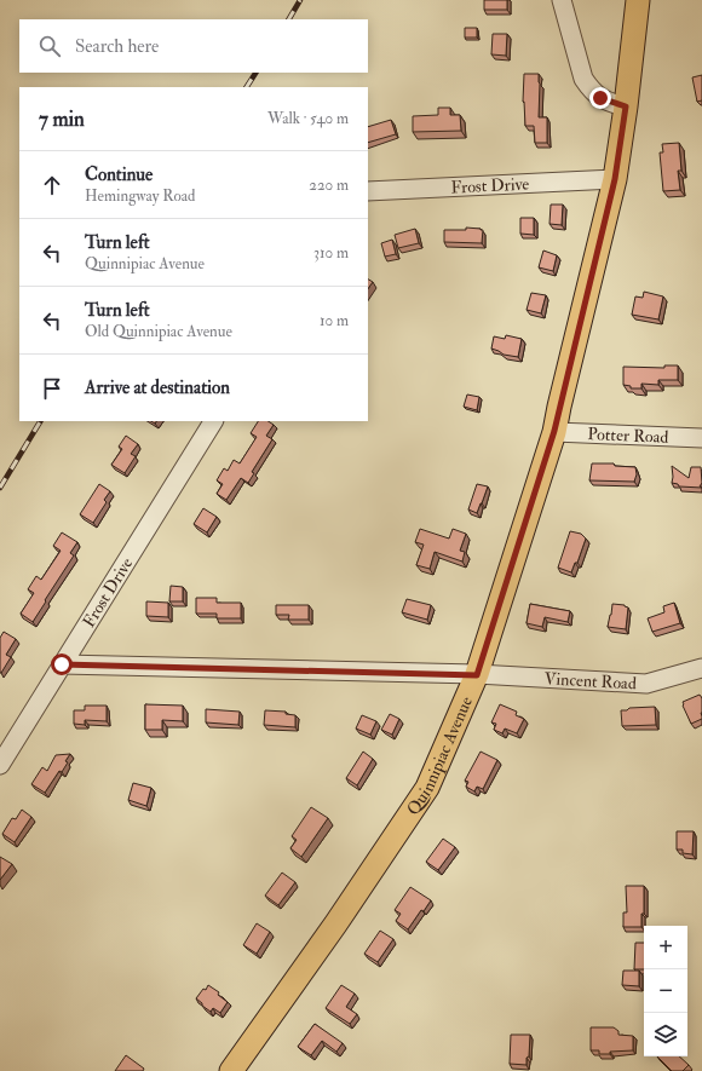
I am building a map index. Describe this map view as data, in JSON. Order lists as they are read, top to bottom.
{
  "streets": {
    "main road": ["Quinnipiac Avenue"],
    "street": ["Frost Drive", "Potter Road", "Vincent Road"]
  },
  "crossings": [
    ["Frost Drive", "Vincent Road"],
    ["Frost Drive", "Quinnipiac Avenue"],
    ["Potter Road", "Quinnipiac Avenue"],
    ["Vincent Road", "Quinnipiac Avenue"]
  ],
  "page": {
    "search": "Search here",
    "heading": ["7 min", "Walk · 540 m"],
    "list": [
      ["Continue", "Hemingway Road", "220 m"],
      ["Turn left", "Quinnipiac Avenue", "310 m"],
      ["Turn left", "Old Quinnipiac Avenue", "10 m"],
      "Arrive at destination"
    ],
    "map_buttons": ["+", "−"]
  }
}
